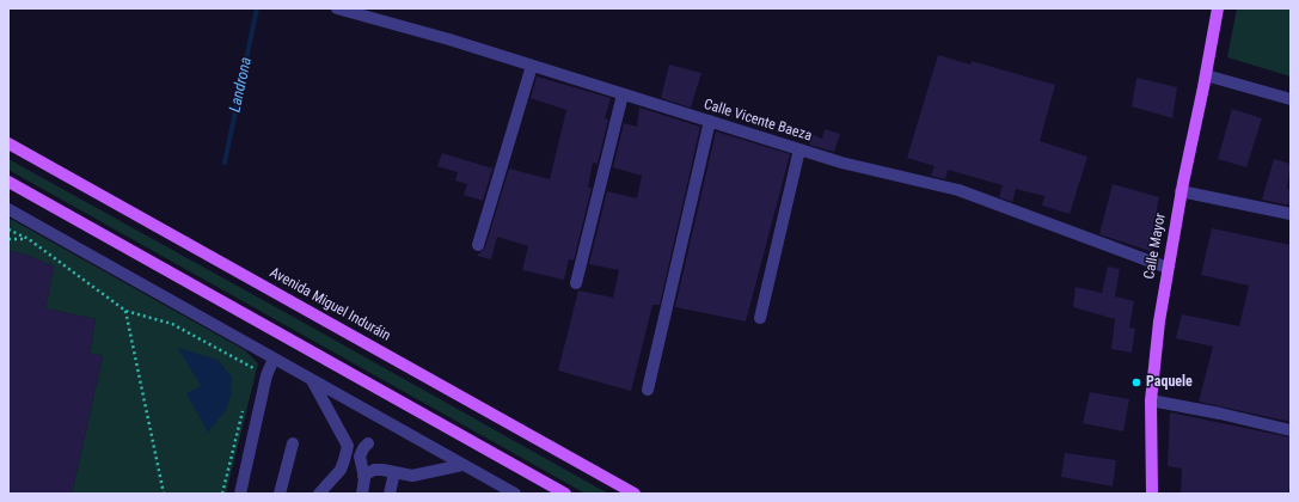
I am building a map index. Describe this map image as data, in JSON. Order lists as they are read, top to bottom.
{
  "streets": {
    "main road": ["Calle Mayor", "Avenida Miguel Induráin"],
    "street": ["Calle Vicente Baeza"]
  },
  "crossings": [
    ["Calle Vicente Baeza", "Calle Mayor"]
  ],
  "water": ["Landrona"],
  "places": ["Paquele"]
}
